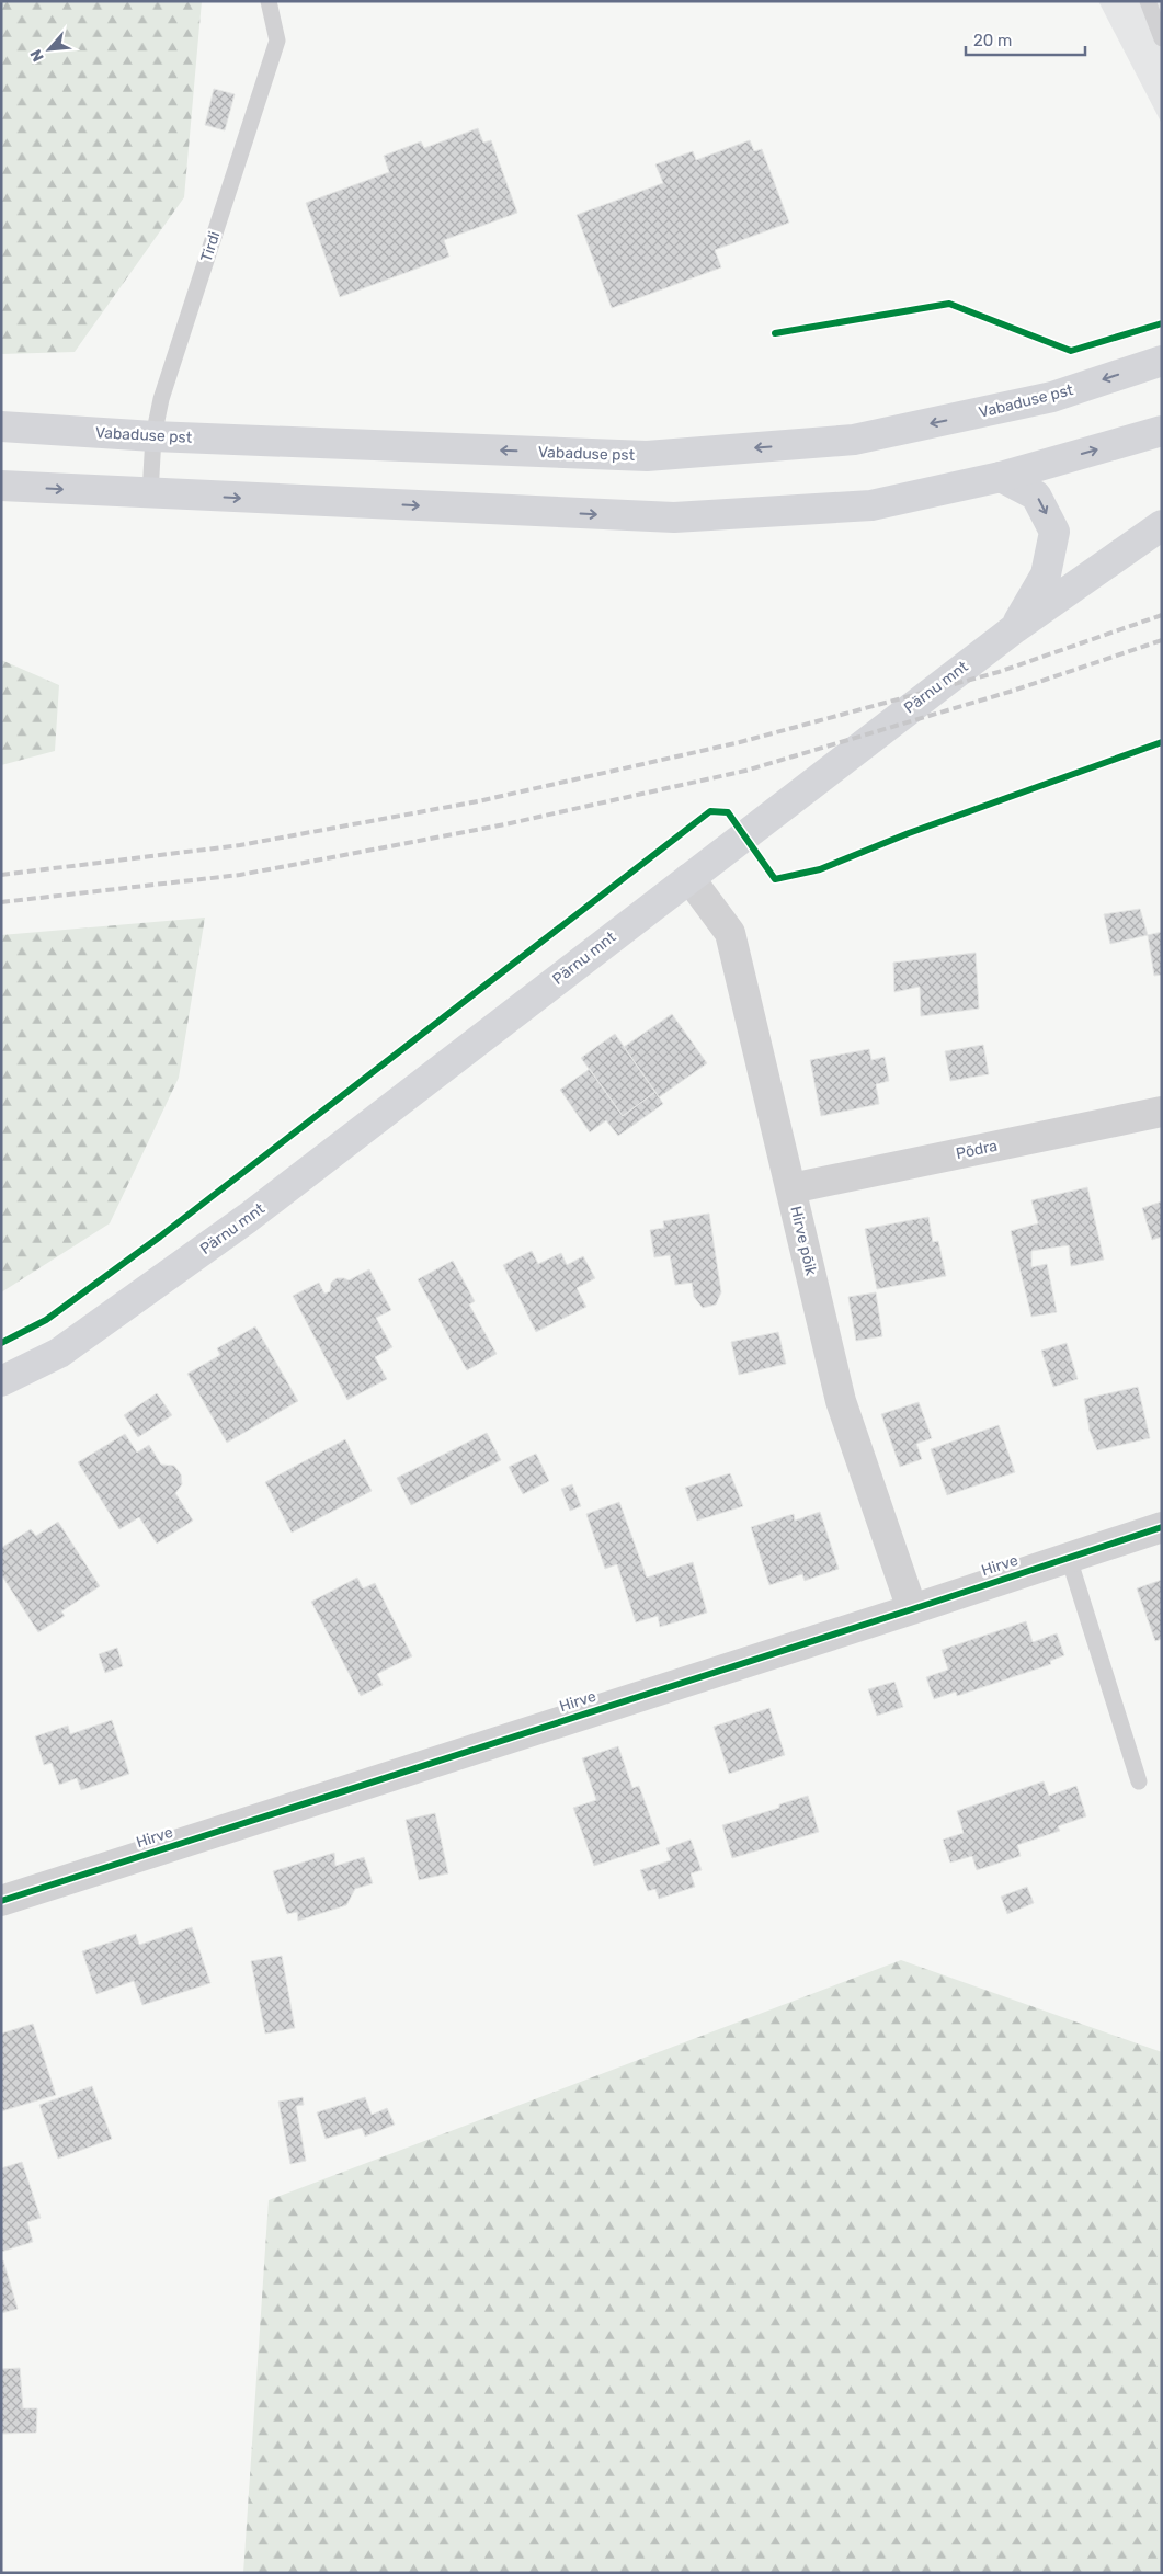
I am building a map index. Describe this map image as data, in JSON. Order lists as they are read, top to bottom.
{
  "streets": {
    "main road": ["Vabaduse pst", "Pärnu mnt"],
    "street": ["Põdra", "Hirve põik", "Hirve"],
    "lane": ["Tirdi"]
  },
  "crossings": [
    ["Tirdi", "Vabaduse pst"],
    ["Pärnu mnt", "Hirve põik"],
    ["Põdra", "Hirve põik"],
    ["Hirve põik", "Hirve"]
  ],
  "scale_bar": "20 m",
  "north": "bottom left"
}
